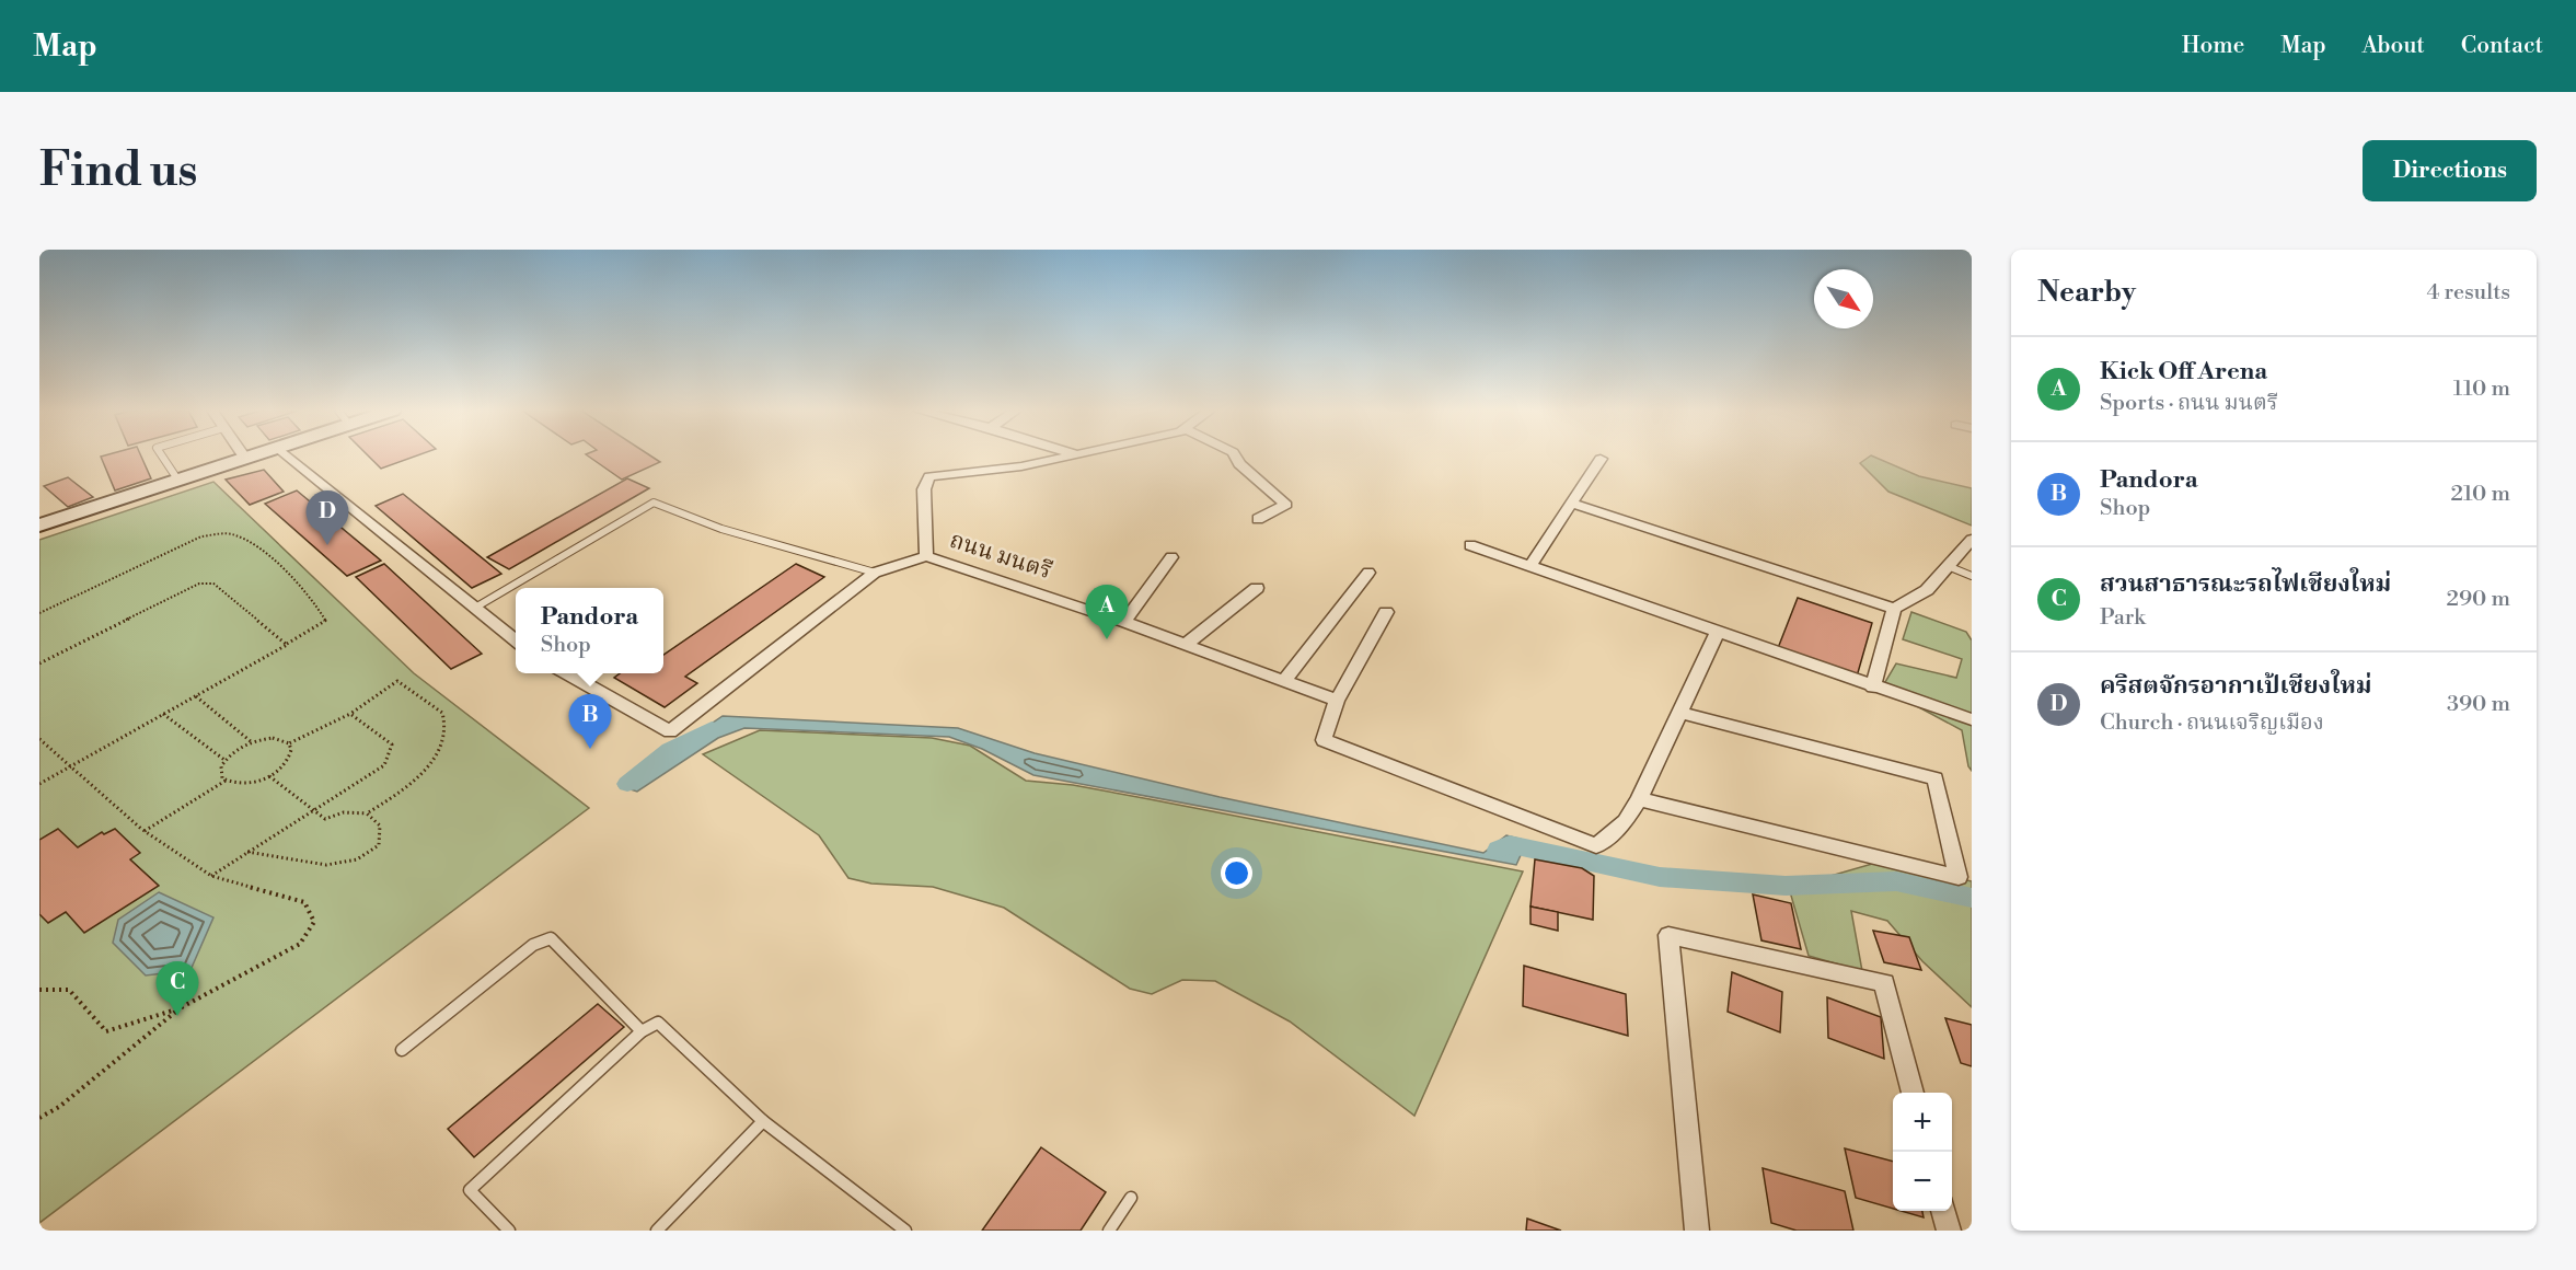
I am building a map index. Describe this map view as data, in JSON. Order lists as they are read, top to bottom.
{
  "streets": {
    "street": ["ถนน มนตรี"]
  },
  "north": "bottom right",
  "page": {
    "header": "Map",
    "nav": [
      "Home",
      "Map",
      "About",
      "Contact"
    ],
    "buttons": "Directions",
    "title": "Find us",
    "heading": ["Nearby", "4 results"],
    "list": [
      {
        "mark": "A",
        "name": "Kick Off Arena",
        "note": "Sports · ถนน มนตรี",
        "value": "110 m"
      },
      {
        "mark": "B",
        "name": "Pandora",
        "note": "Shop",
        "value": "210 m"
      },
      {
        "mark": "C",
        "name": "สวนสาธารณะรถไฟเชียงใหม่",
        "note": "Park",
        "value": "290 m"
      },
      {
        "mark": "D",
        "name": "คริสตจักรอากาเป้เชียงใหม่",
        "note": "Church · ถนนเจริญเมือง",
        "value": "390 m"
      }
    ],
    "pins": [
      "D",
      "A",
      "B",
      "C"
    ],
    "popup": ["Pandora", "Shop"],
    "map_buttons": ["+", "−"]
  }
}
